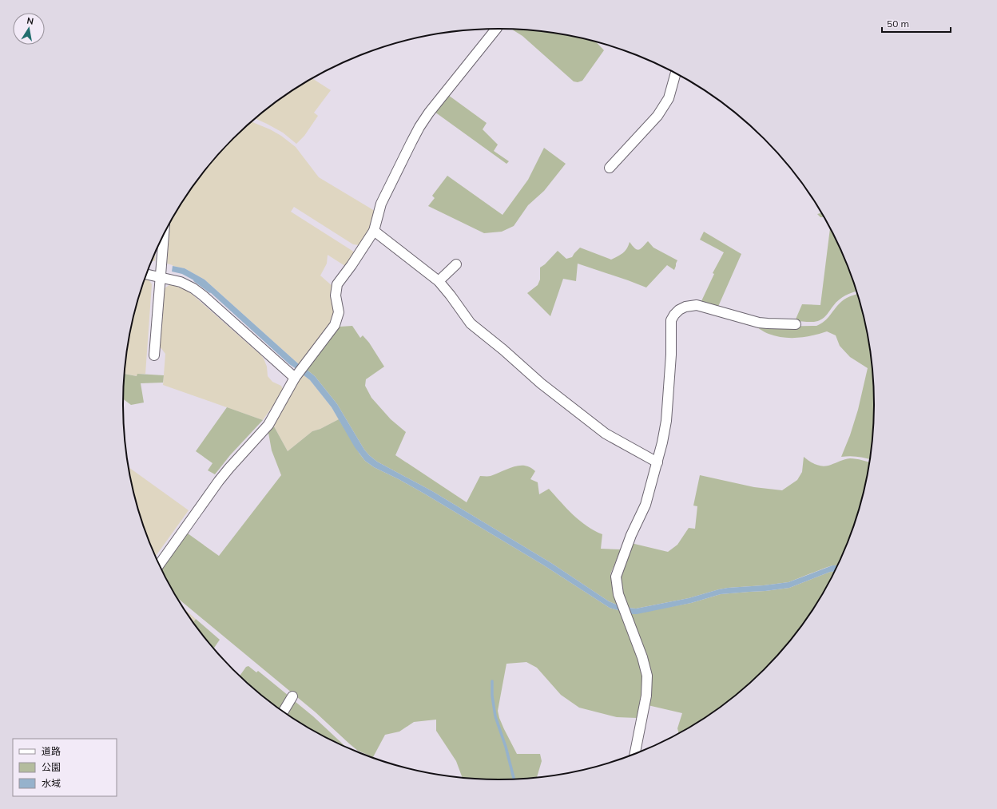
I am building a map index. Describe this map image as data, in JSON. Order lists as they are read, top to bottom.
{
  "legend": ["道路", "公園", "水域"],
  "scale_bar": "50 m",
  "north": "top"
}
